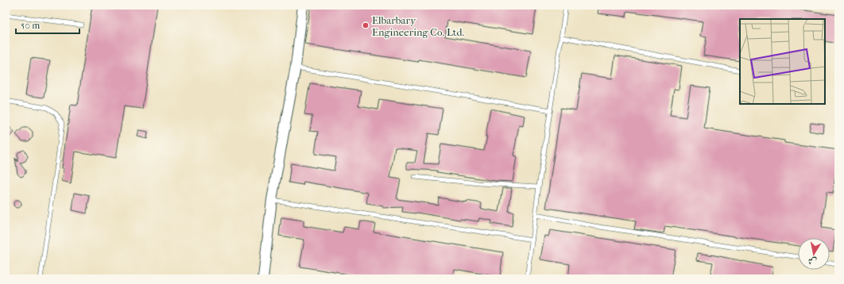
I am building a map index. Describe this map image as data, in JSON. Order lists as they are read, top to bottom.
{
  "places": ["Elbarbary Engineering Co. Ltd."],
  "scale_bar": "50 m",
  "north": "bottom"
}
